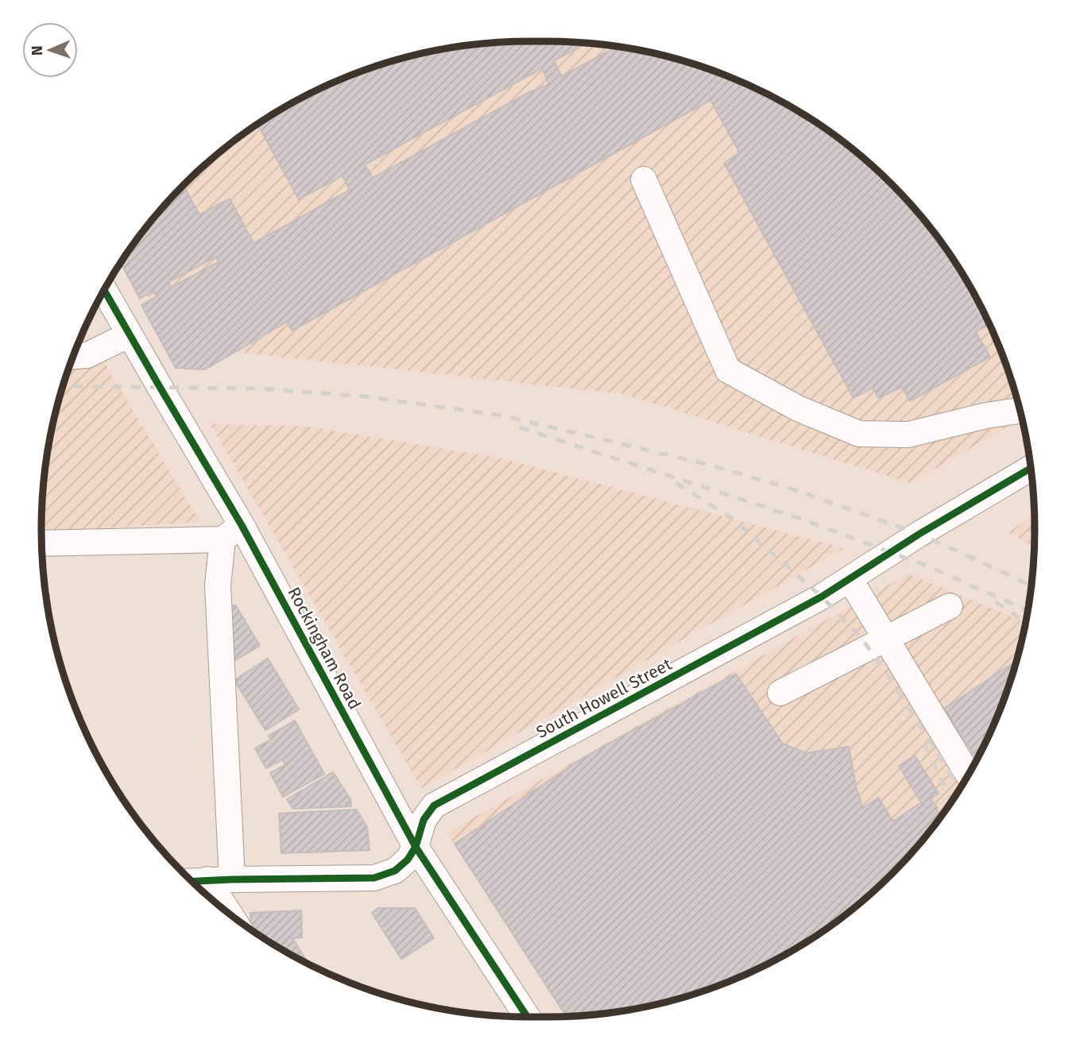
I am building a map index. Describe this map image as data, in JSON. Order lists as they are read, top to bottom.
{
  "streets": {
    "street": ["Rockingham Road", "South Howell Street"]
  },
  "crossings": [
    ["Rockingham Road", "South Howell Street"]
  ],
  "north": "left"
}
